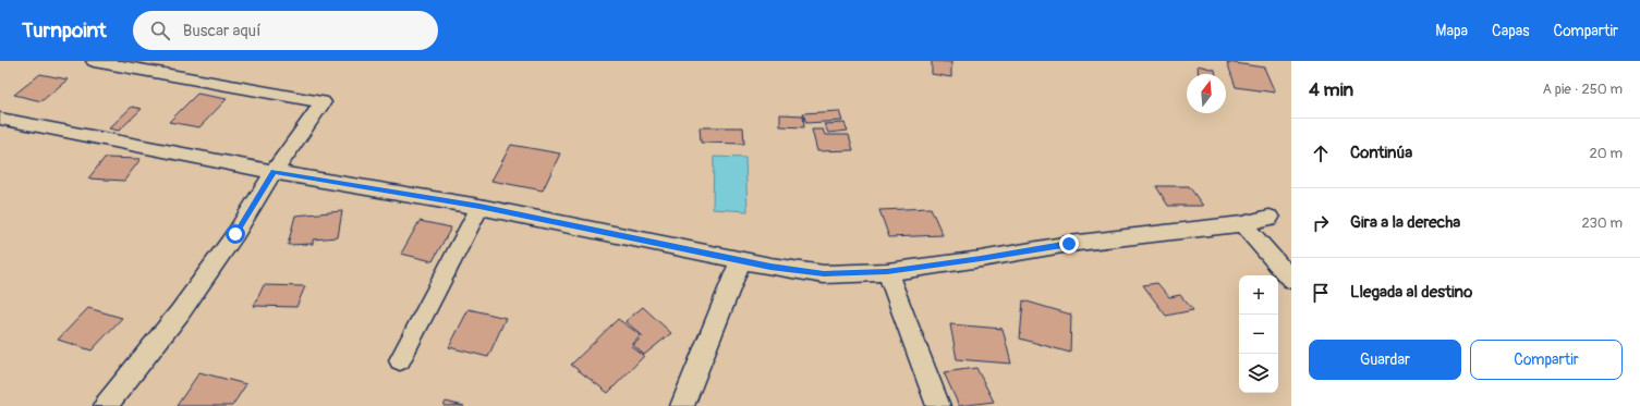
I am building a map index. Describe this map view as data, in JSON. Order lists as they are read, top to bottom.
{
  "north": "top",
  "page": {
    "header": "Turnpoint",
    "search": "Buscar aquí",
    "nav": ["Mapa", "Capas", "Compartir"],
    "heading": ["4 min", "A pie · 250 m"],
    "list": [
      ["Continúa", "20 m"],
      ["Gira a la derecha", "230 m"],
      "Llegada al destino"
    ],
    "map_buttons": ["+", "−"],
    "buttons": ["Guardar", "Compartir"]
  }
}
